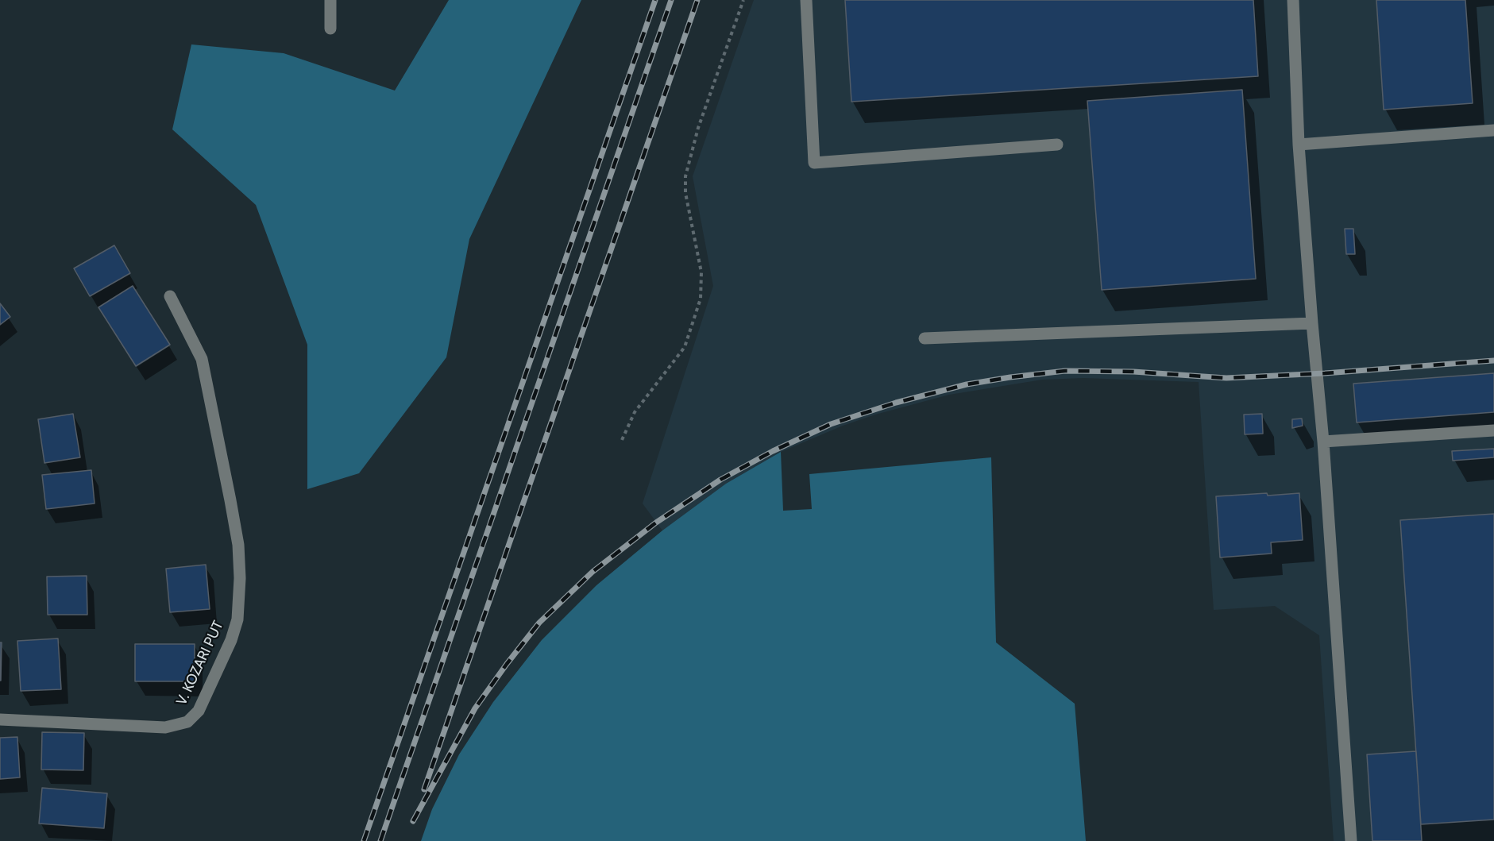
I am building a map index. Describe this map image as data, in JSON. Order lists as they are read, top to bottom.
{
  "streets": {
    "street": ["V. KOZARI PUT"]
  }
}
